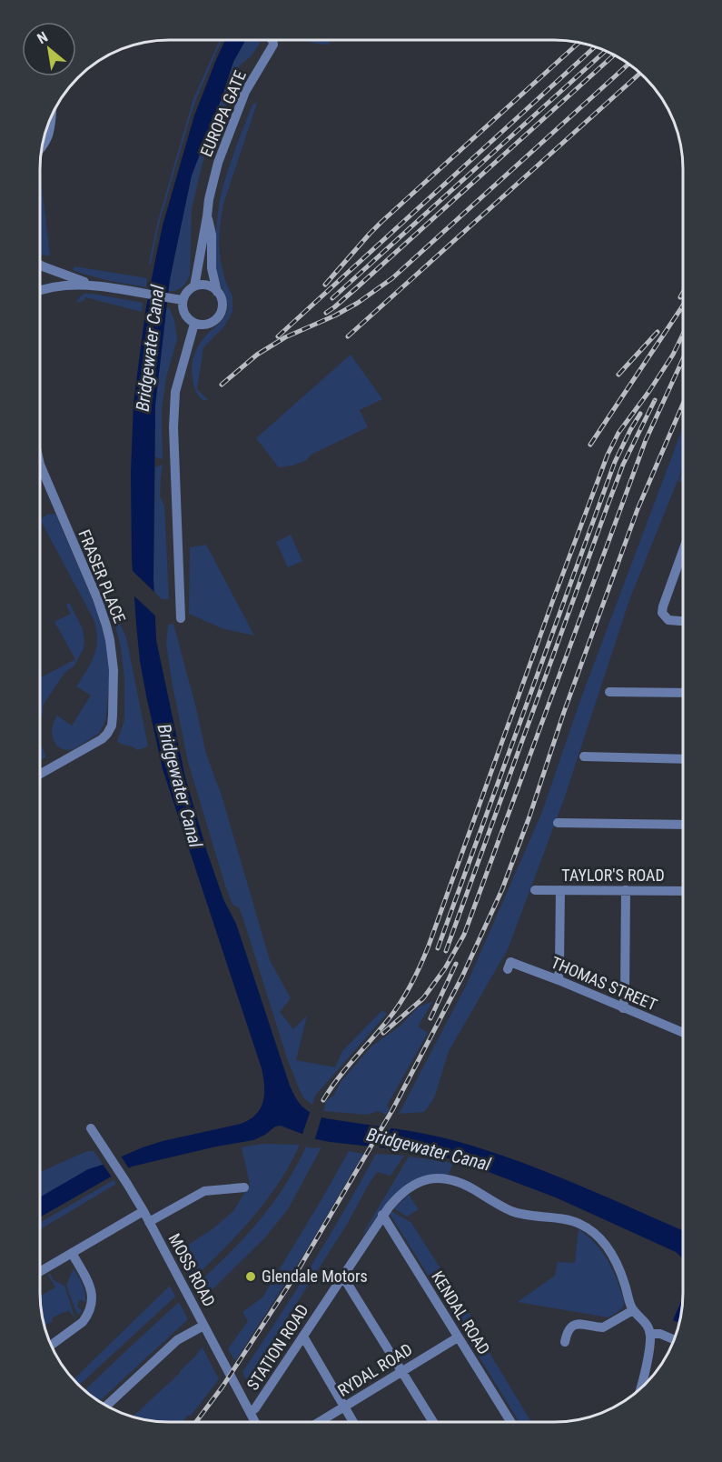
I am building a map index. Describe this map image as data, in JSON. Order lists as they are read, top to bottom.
{
  "streets": {
    "street": [
      "EUROPA GATE",
      "FRASER PLACE",
      "TAYLOR'S ROAD",
      "THOMAS STREET",
      "MOSS ROAD",
      "KENDAL ROAD",
      "STATION ROAD",
      "RYDAL ROAD"
    ]
  },
  "crossings": [
    ["MOSS ROAD", "STATION ROAD"],
    ["KENDAL ROAD", "STATION ROAD"],
    ["KENDAL ROAD", "RYDAL ROAD"]
  ],
  "water": ["Bridgewater Canal"],
  "places": ["Glendale Motors"],
  "north": "top left"
}
